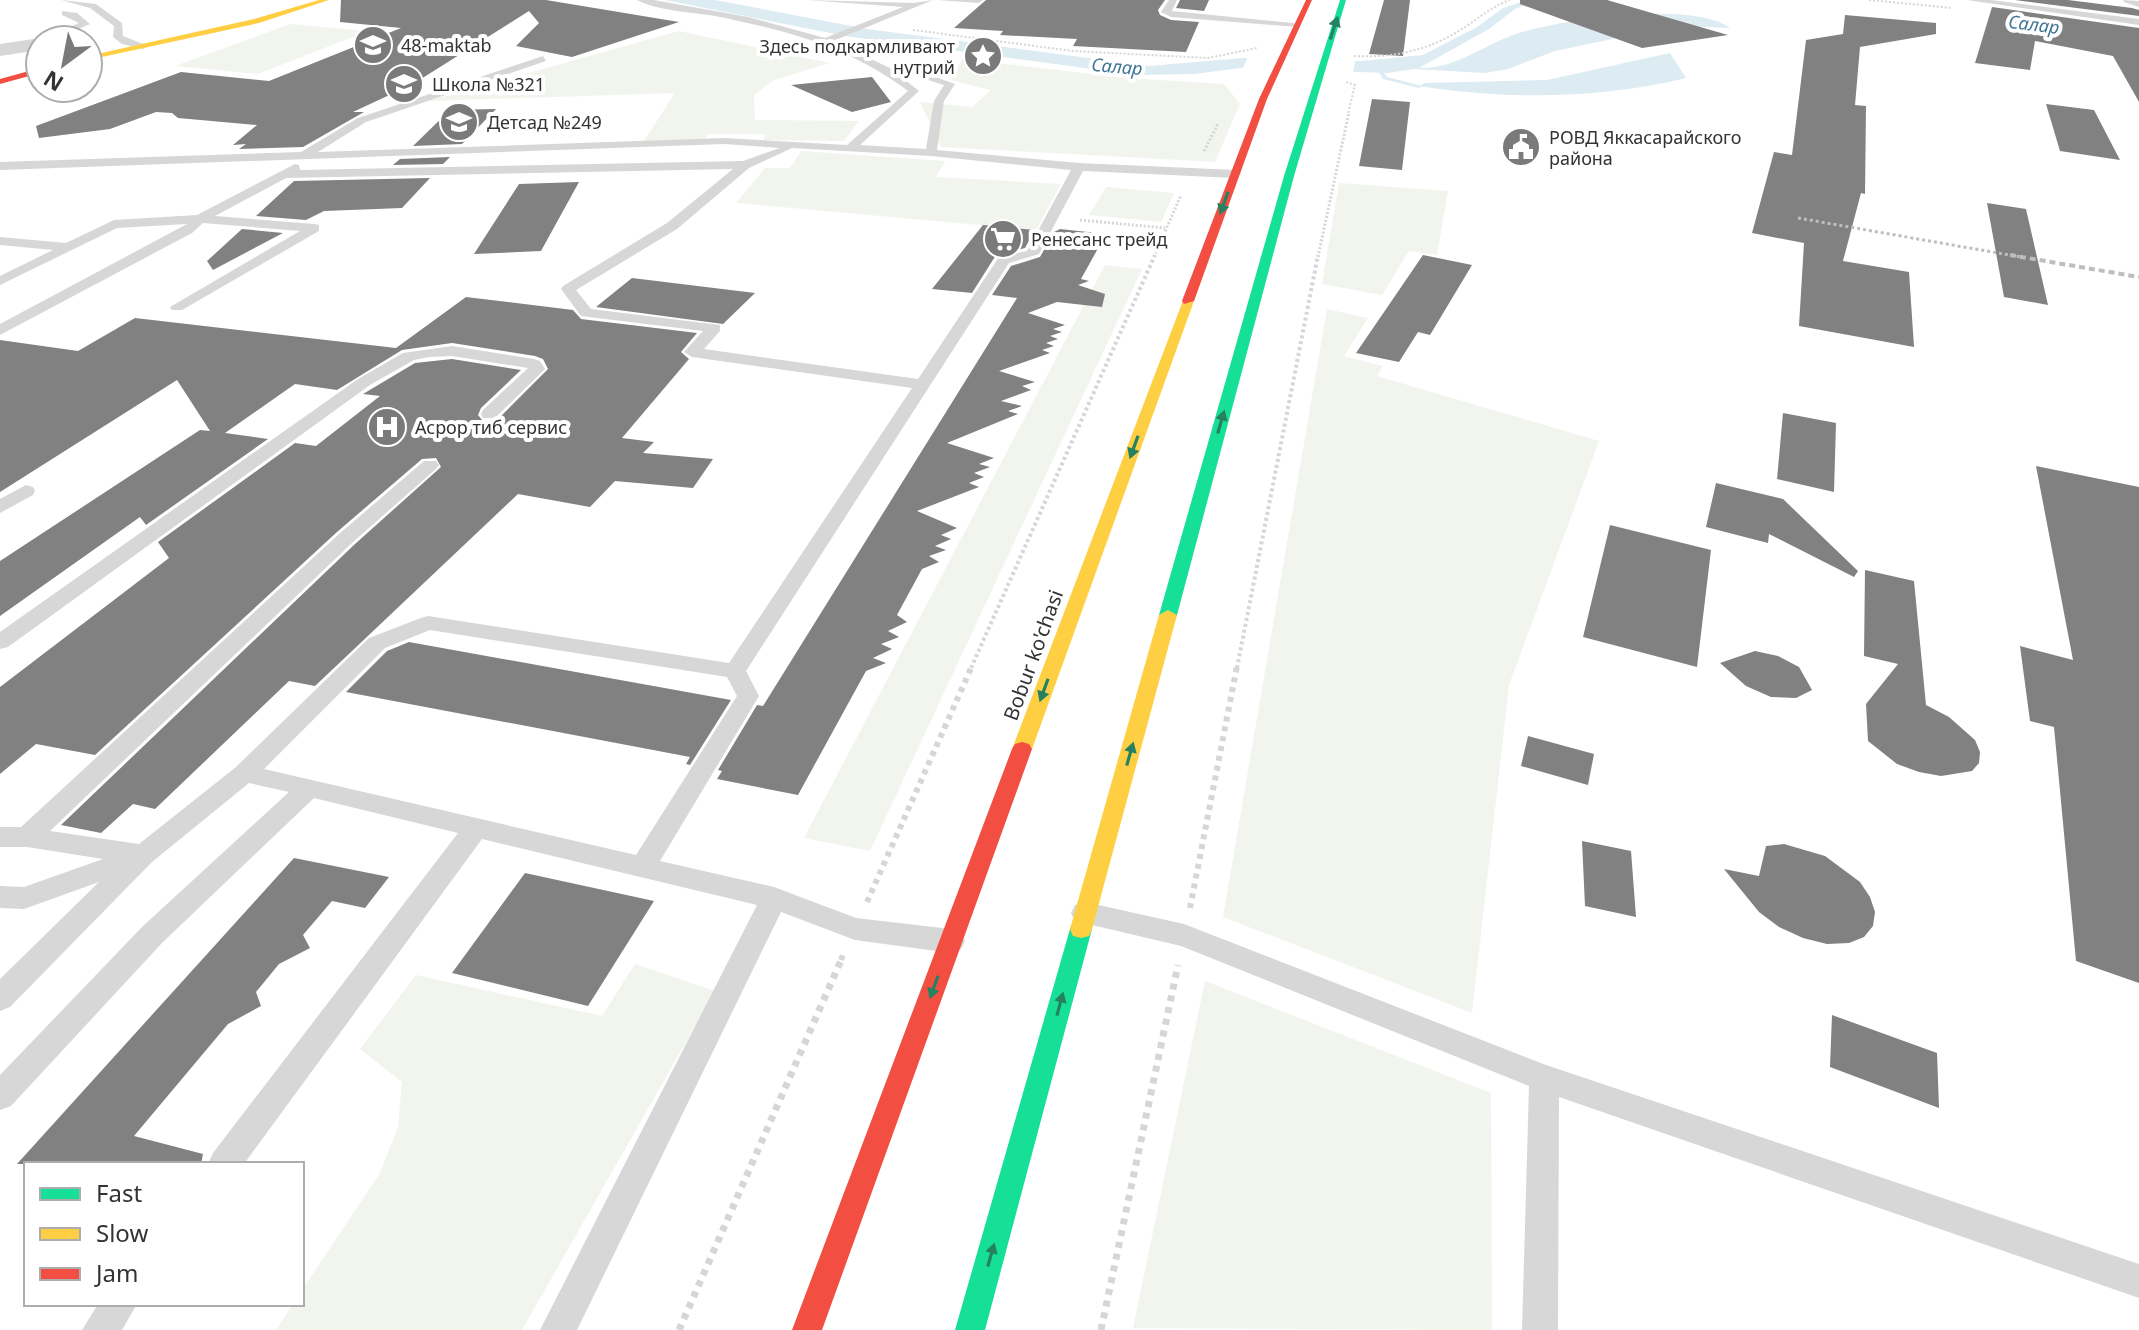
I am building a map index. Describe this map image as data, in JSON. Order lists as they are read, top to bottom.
{
  "streets": {
    "main road": ["Bobur ko'chasi"]
  },
  "water": ["Салар"],
  "places": {
    "school or university": ["48-maktab", "Школа №321", "Детсад №249"],
    "place": ["Здесь подкармливают нутрий"],
    "public building": ["РОВД Яккасарайского района"],
    "supermarket": ["Ренесанс трейд"],
    "hospital": ["Асрор тиб сервис"]
  },
  "legend": ["Fast", "Slow", "Jam"],
  "north": "bottom left"
}
